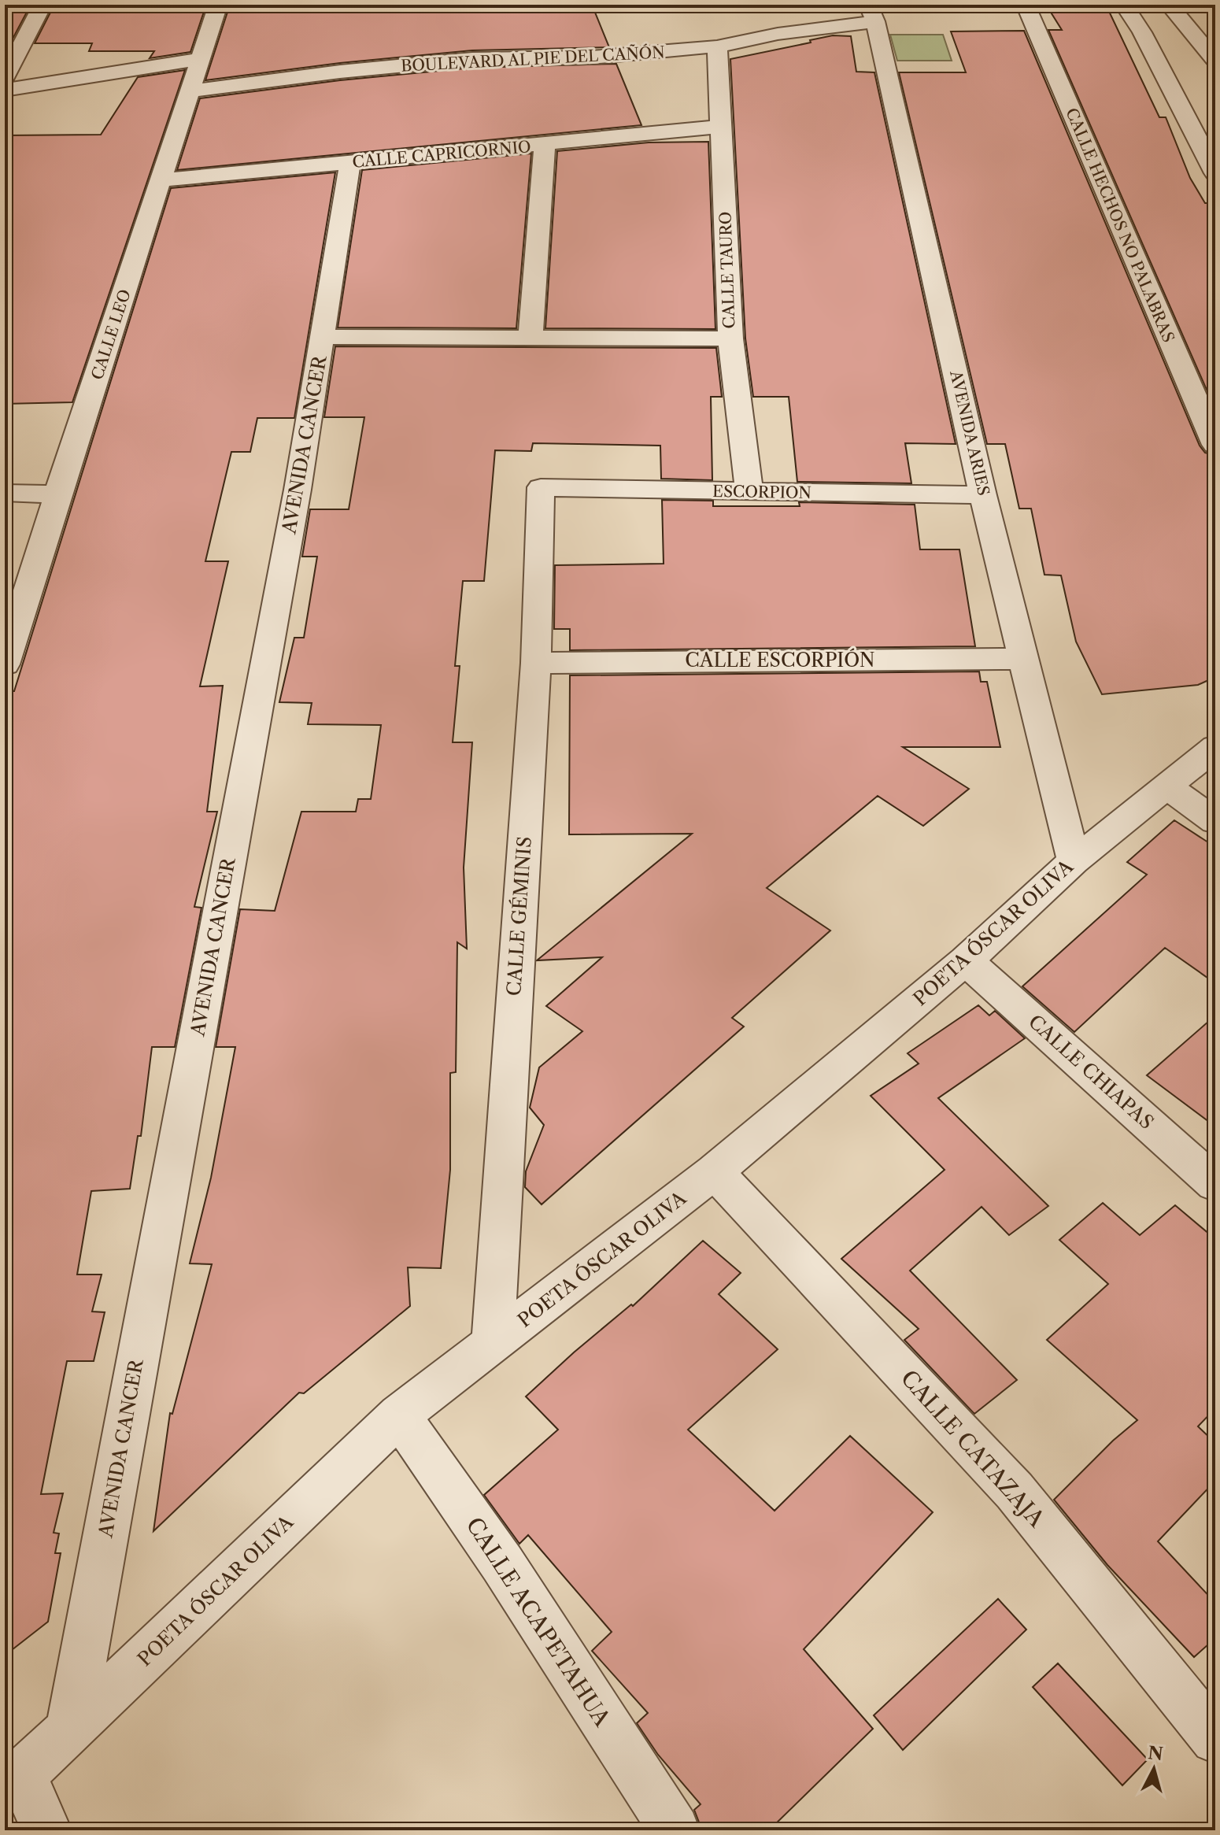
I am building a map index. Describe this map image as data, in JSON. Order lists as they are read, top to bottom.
{
  "streets": {
    "street": [
      "BOULEVARD AL PIE DEL CAÑÓN",
      "CALLE CAPRICORNIO",
      "CALLE HECHOS NO PALABRAS",
      "CALLE TAURO",
      "CALLE LEO",
      "AVENIDA ARIES",
      "AVENIDA CANCER",
      "ESCORPION",
      "CALLE ESCORPIÓN",
      "CALLE GÉMINIS",
      "POETA ÓSCAR OLIVA",
      "CALLE CHIAPAS",
      "CALLE CATAZAJA",
      "CALLE ACAPETAHUA"
    ]
  },
  "crossings": [
    ["BOULEVARD AL PIE DEL CAÑÓN", "CALLE TAURO"],
    ["BOULEVARD AL PIE DEL CAÑÓN", "CALLE LEO"],
    ["BOULEVARD AL PIE DEL CAÑÓN", "AVENIDA ARIES"],
    ["CALLE CAPRICORNIO", "CALLE TAURO"],
    ["CALLE CAPRICORNIO", "CALLE LEO"],
    ["CALLE CAPRICORNIO", "AVENIDA CANCER"],
    ["CALLE TAURO", "ESCORPION"],
    ["AVENIDA ARIES", "ESCORPION"],
    ["AVENIDA ARIES", "CALLE ESCORPIÓN"],
    ["AVENIDA ARIES", "POETA ÓSCAR OLIVA"],
    ["AVENIDA CANCER", "POETA ÓSCAR OLIVA"],
    ["ESCORPION", "CALLE GÉMINIS"],
    ["CALLE ESCORPIÓN", "CALLE GÉMINIS"],
    ["CALLE GÉMINIS", "POETA ÓSCAR OLIVA"],
    ["POETA ÓSCAR OLIVA", "CALLE CHIAPAS"],
    ["POETA ÓSCAR OLIVA", "CALLE CATAZAJA"],
    ["POETA ÓSCAR OLIVA", "CALLE ACAPETAHUA"]
  ],
  "north": "top"
}
